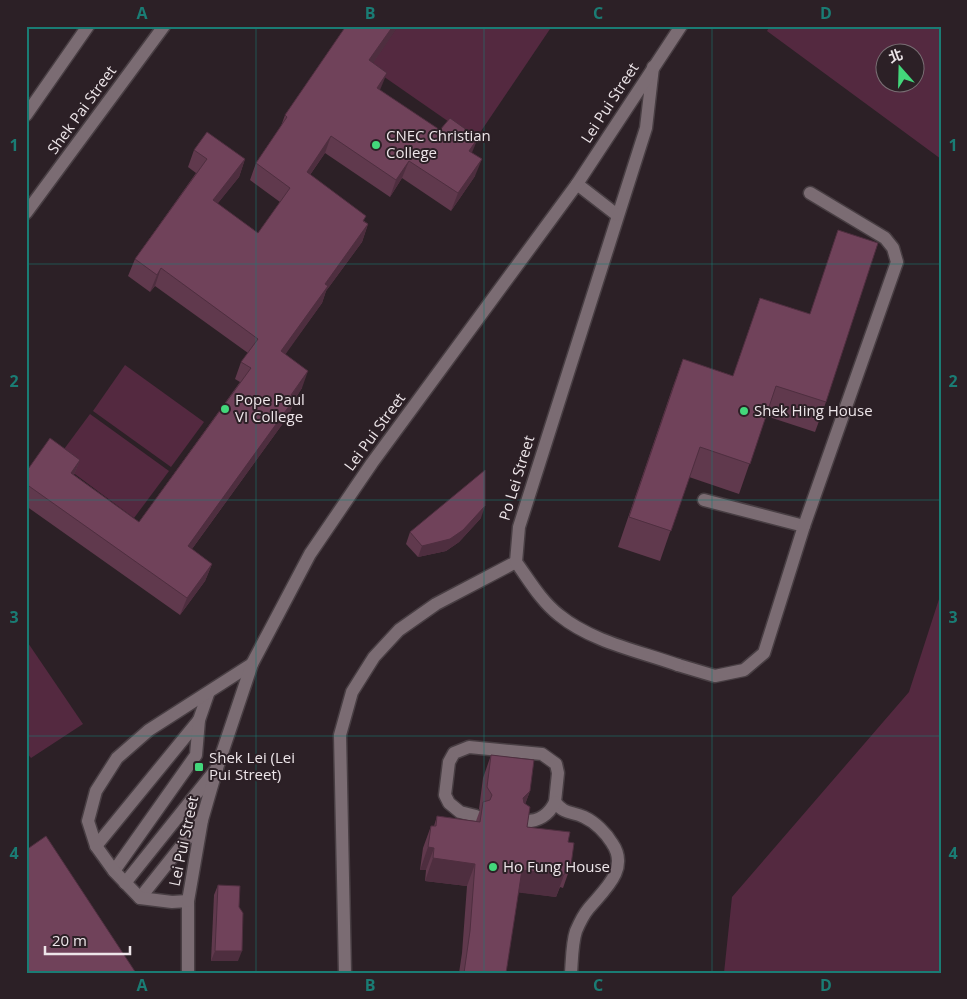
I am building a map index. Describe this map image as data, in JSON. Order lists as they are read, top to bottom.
{
  "streets": {
    "street": ["Lei Pui Street", "Shek Pai Street", "Po Lei Street"]
  },
  "crossings": [
    ["Lei Pui Street", "Po Lei Street"]
  ],
  "places": {
    "other": [
      "CNEC Christian College",
      "Pope Paul VI College",
      "Shek Hing House",
      "Ho Fung House"
    ],
    "transit": ["Shek Lei (Lei Pui Street)"]
  },
  "scale_bar": "20 m",
  "north": "top",
  "grid": {
    "columns": [
      "A",
      "B",
      "C",
      "D"
    ],
    "rows": [
      "1",
      "2",
      "3",
      "4"
    ]
  }
}
